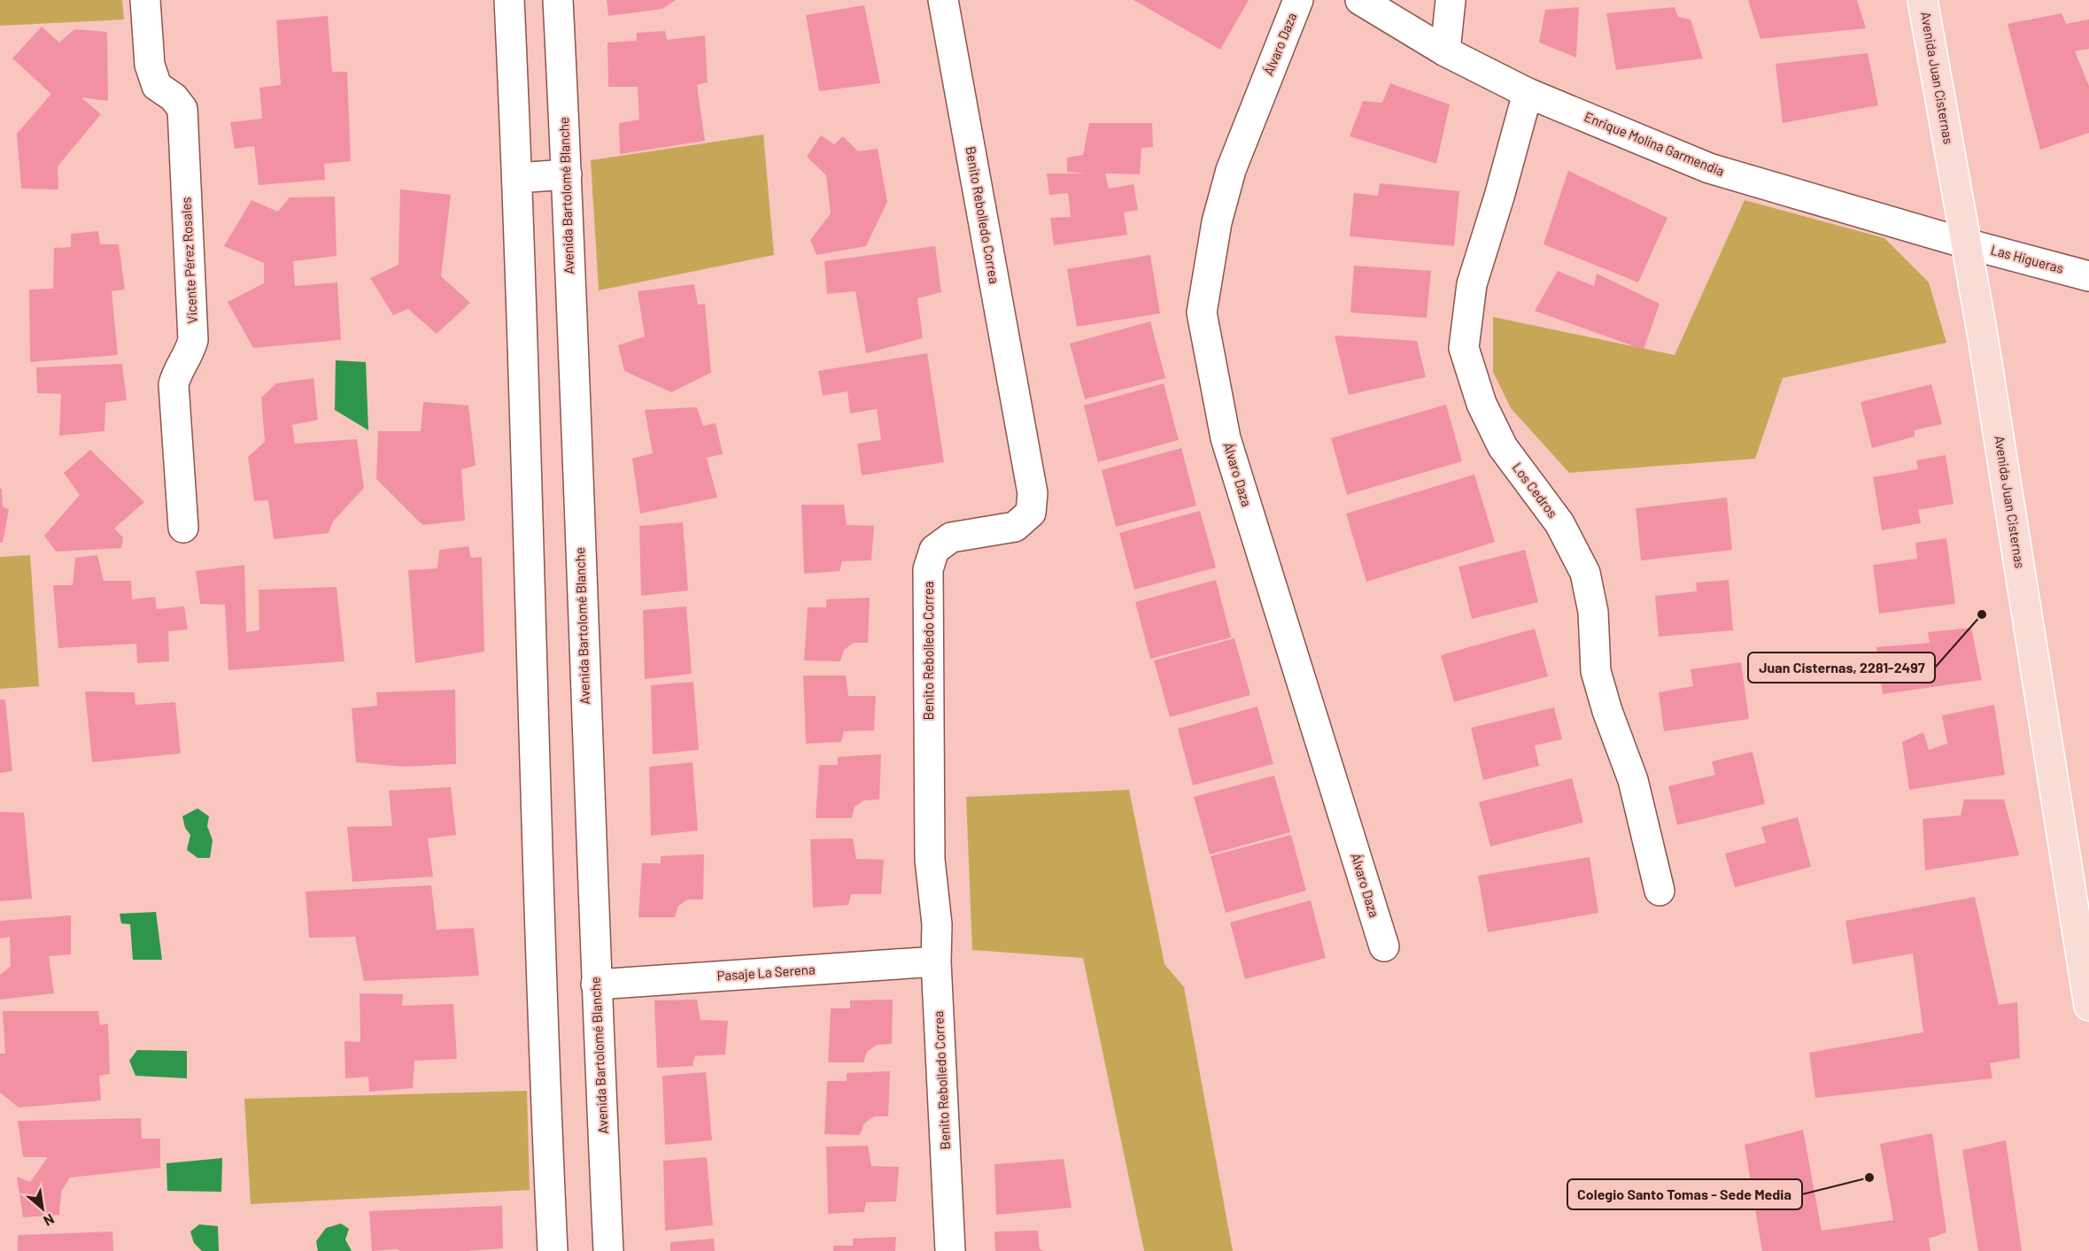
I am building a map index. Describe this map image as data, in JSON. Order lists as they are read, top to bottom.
{
  "streets": {
    "main road": ["Avenida Juan Cisternas"],
    "street": [
      "Álvaro Daza",
      "Enrique Molina Garmendia",
      "Avenida Bartolomé Blanche",
      "Benito Rebolledo Correa",
      "Las Higueras",
      "Vicente Pérez Rosales",
      "Los Cedros",
      "Pasaje La Serena"
    ]
  },
  "crossings": [
    ["Avenida Juan Cisternas", "Enrique Molina Garmendia"],
    ["Avenida Juan Cisternas", "Las Higueras"],
    ["Enrique Molina Garmendia", "Las Higueras"],
    ["Enrique Molina Garmendia", "Los Cedros"],
    ["Avenida Bartolomé Blanche", "Pasaje La Serena"],
    ["Benito Rebolledo Correa", "Pasaje La Serena"]
  ],
  "places": ["Juan Cisternas, 2281-2497", "Colegio Santo Tomas - Sede Media"],
  "north": "bottom right"
}
